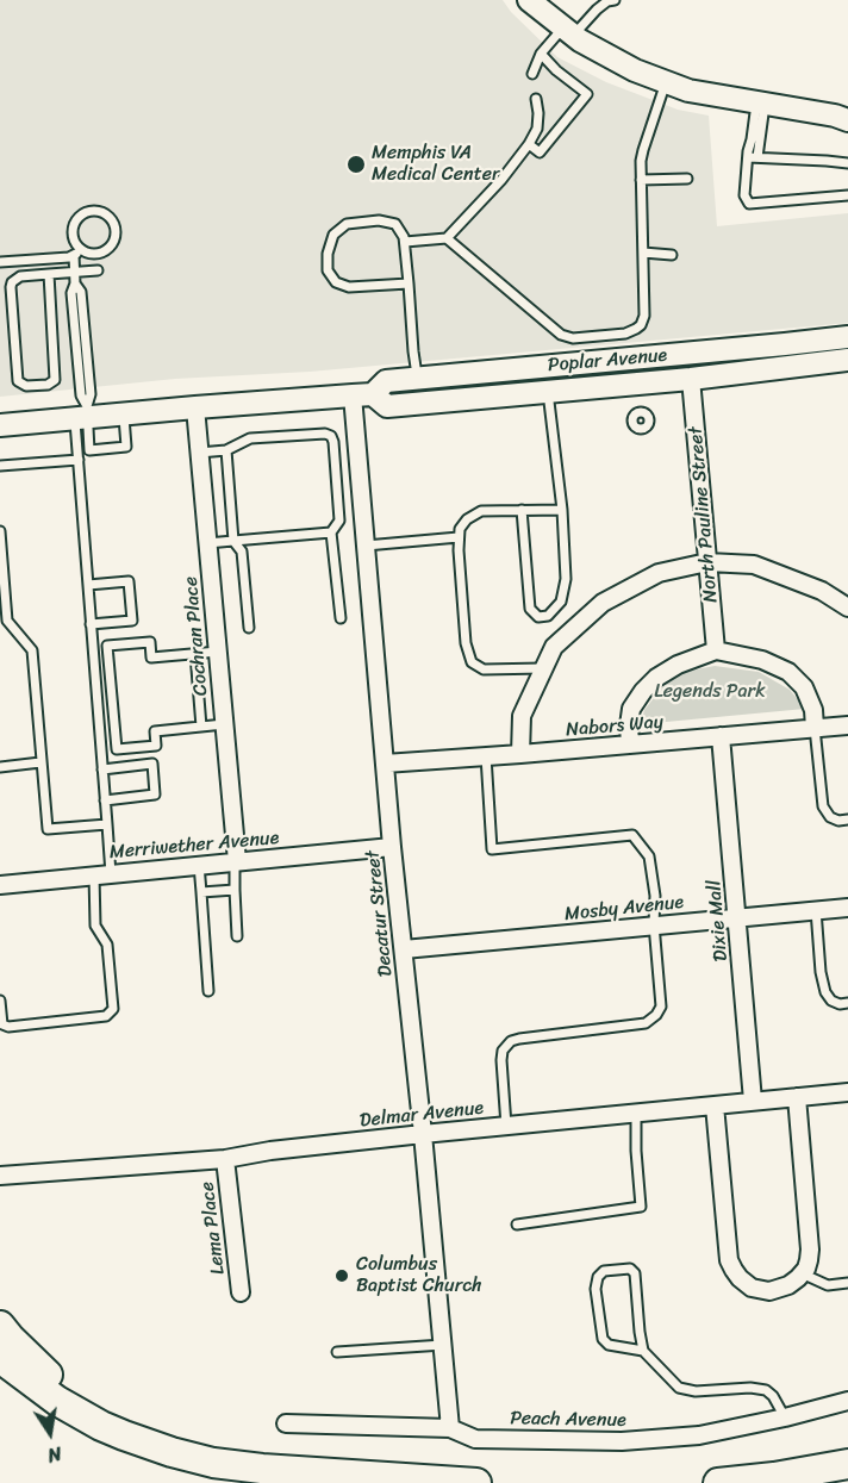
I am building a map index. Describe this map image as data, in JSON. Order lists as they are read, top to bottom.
{
  "streets": {
    "main road": ["Poplar Avenue"],
    "street": [
      "North Pauline Street",
      "Cochran Place",
      "Nabors Way",
      "Merriwether Avenue",
      "Mosby Avenue",
      "Decatur Street",
      "Dixie Mall",
      "Delmar Avenue",
      "Lema Place",
      "Peach Avenue"
    ]
  },
  "crossings": [
    ["Poplar Avenue", "North Pauline Street"],
    ["Poplar Avenue", "Cochran Place"],
    ["Poplar Avenue", "Decatur Street"],
    ["Cochran Place", "Merriwether Avenue"],
    ["Nabors Way", "Decatur Street"],
    ["Nabors Way", "Dixie Mall"],
    ["Merriwether Avenue", "Decatur Street"],
    ["Mosby Avenue", "Decatur Street"],
    ["Mosby Avenue", "Dixie Mall"],
    ["Decatur Street", "Delmar Avenue"],
    ["Decatur Street", "Peach Avenue"],
    ["Dixie Mall", "Delmar Avenue"],
    ["Delmar Avenue", "Lema Place"]
  ],
  "parks": ["Legends Park"],
  "places": ["Memphis VA Medical Center", "Columbus Baptist Church"],
  "north": "bottom"
}
